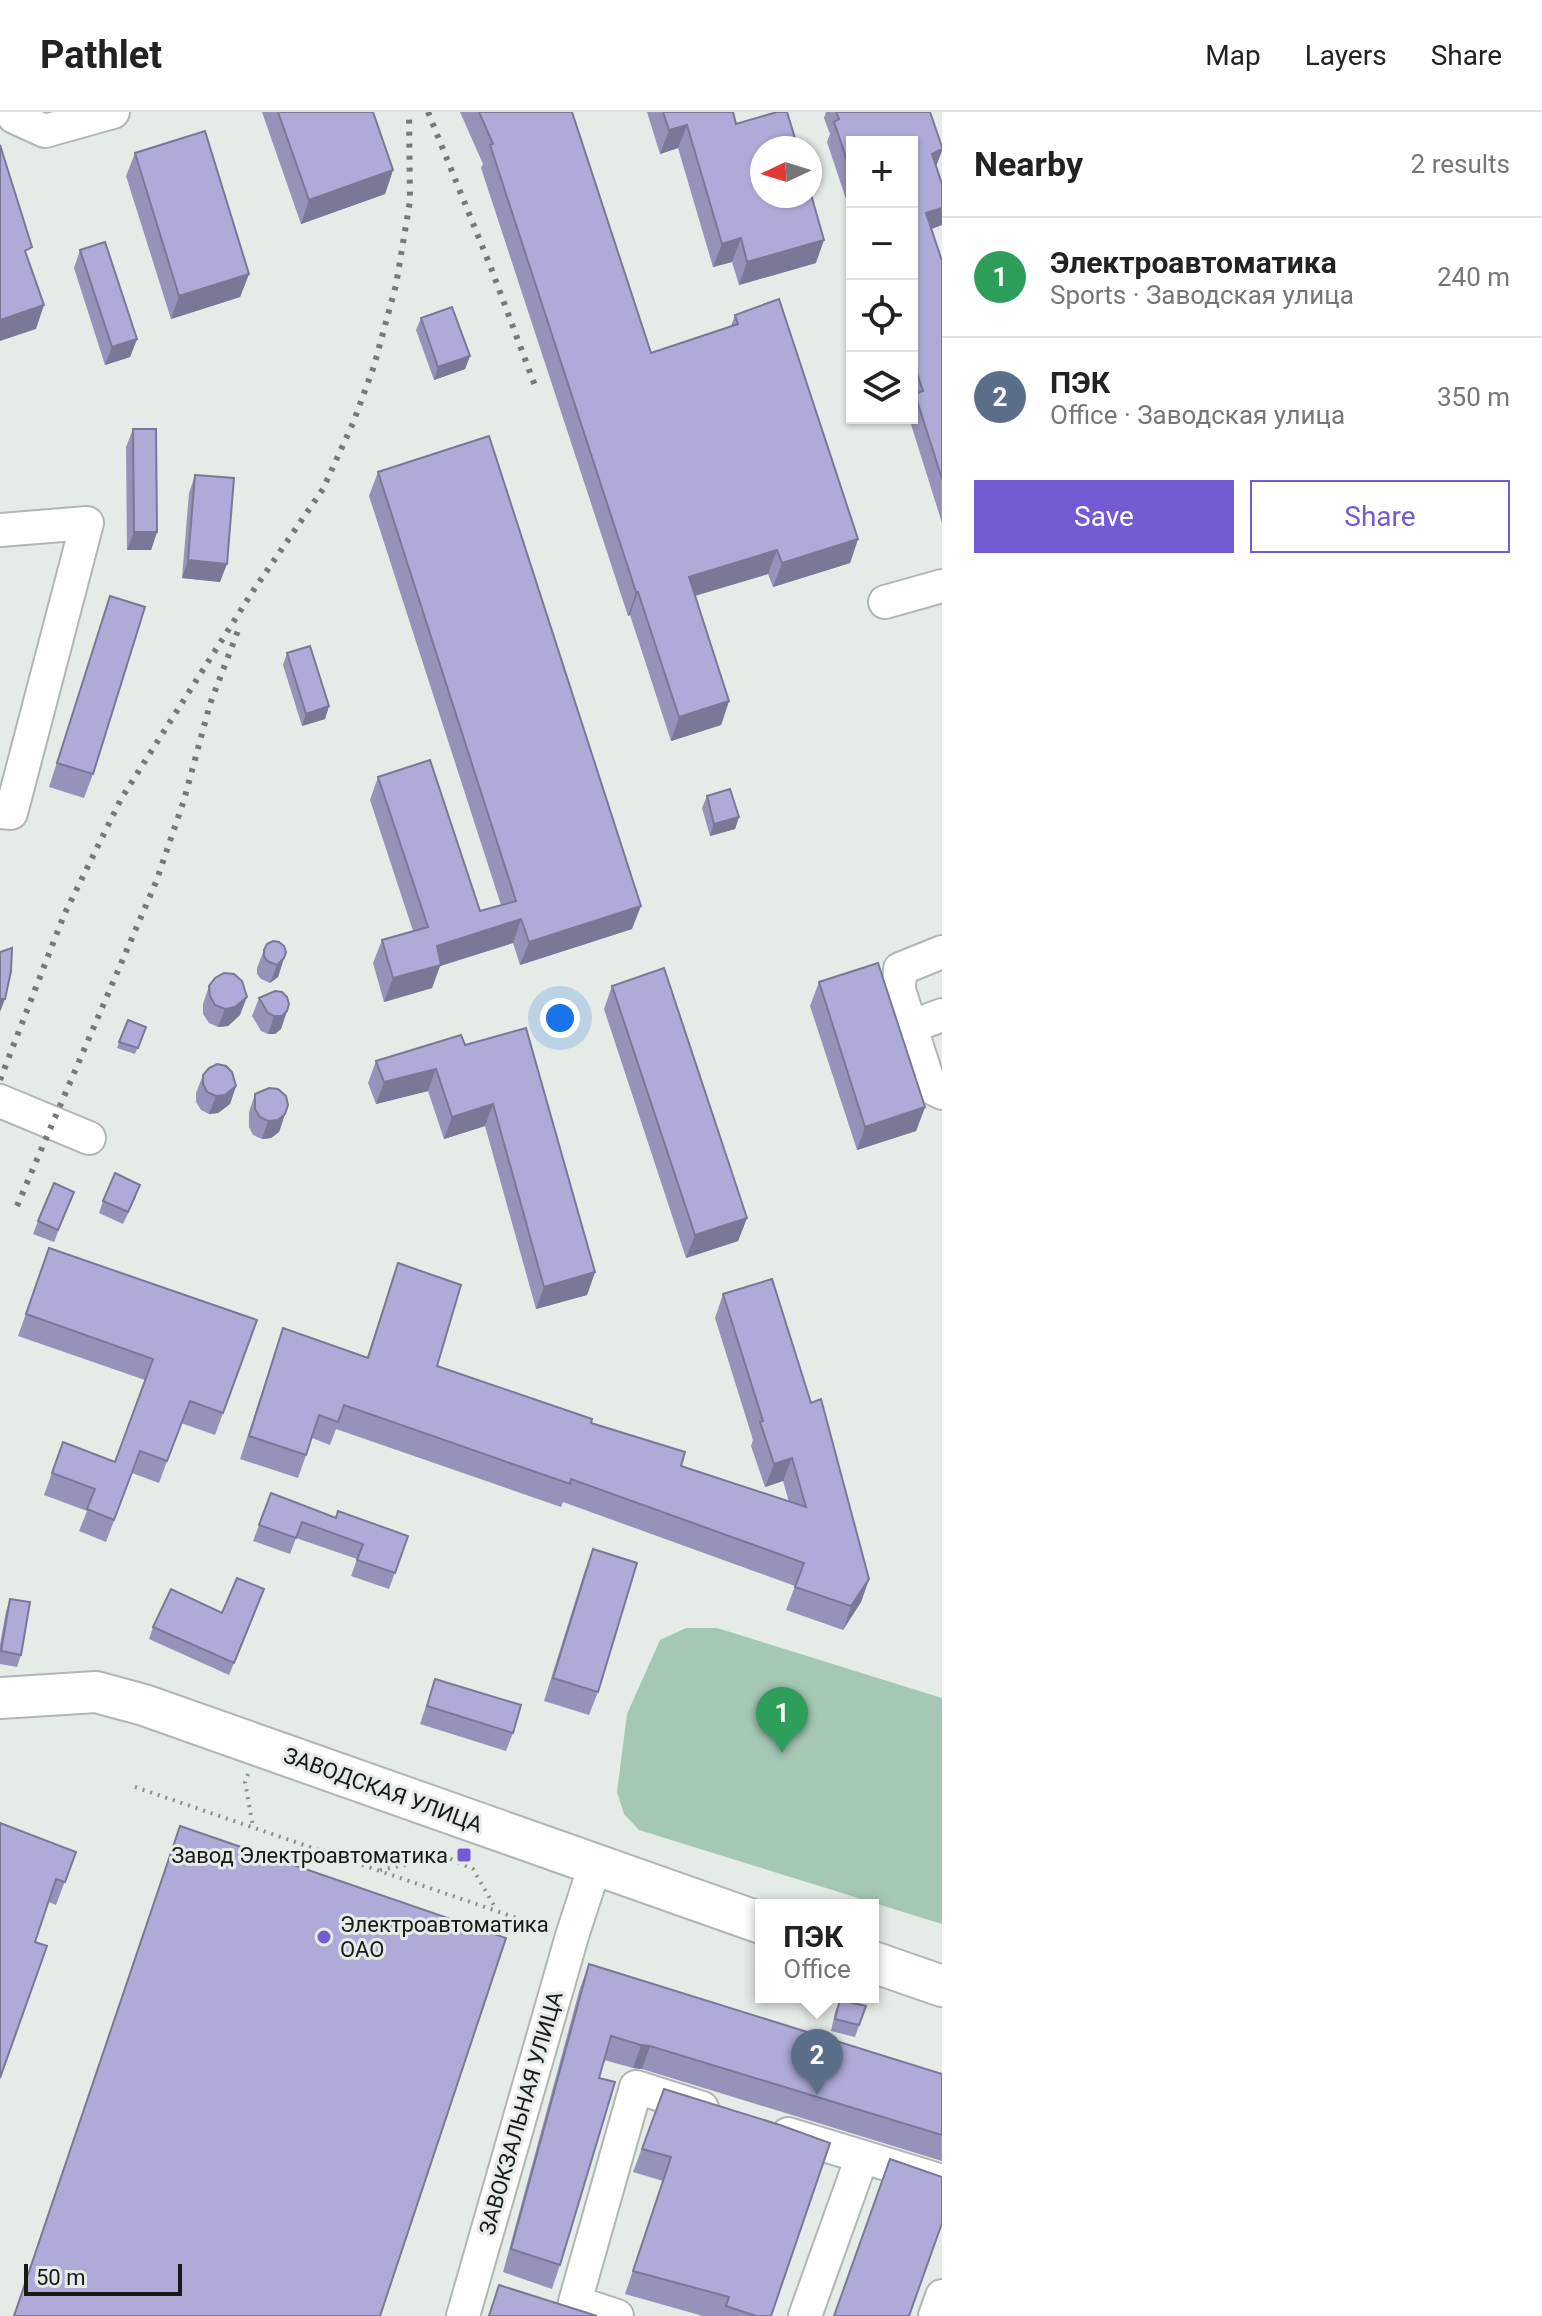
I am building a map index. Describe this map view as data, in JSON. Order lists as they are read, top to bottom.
{
  "streets": {
    "main road": ["ЗАВОДСКАЯ УЛИЦА"],
    "street": ["ЗАВОКЗАЛЬНАЯ УЛИЦА"]
  },
  "crossings": [
    ["ЗАВОДСКАЯ УЛИЦА", "ЗАВОКЗАЛЬНАЯ УЛИЦА"]
  ],
  "places": {
    "transit": ["Завод Электроавтоматика"],
    "other": ["Электроавтоматика ОАО"]
  },
  "scale_bar": "50 m",
  "north": "left",
  "page": {
    "header": "Pathlet",
    "nav": ["Map", "Layers", "Share"],
    "heading": ["Nearby", "2 results"],
    "map_buttons": ["+", "−"],
    "list": [
      {
        "mark": "1",
        "name": "Электроавтоматика",
        "note": "Sports · Заводская улица",
        "value": "240 m"
      },
      {
        "mark": "2",
        "name": "ПЭК",
        "note": "Office · Заводская улица",
        "value": "350 m"
      }
    ],
    "buttons": ["Save", "Share"],
    "pins": ["1", "2"],
    "popup": ["ПЭК", "Office"],
    "scale": "50 m"
  }
}
